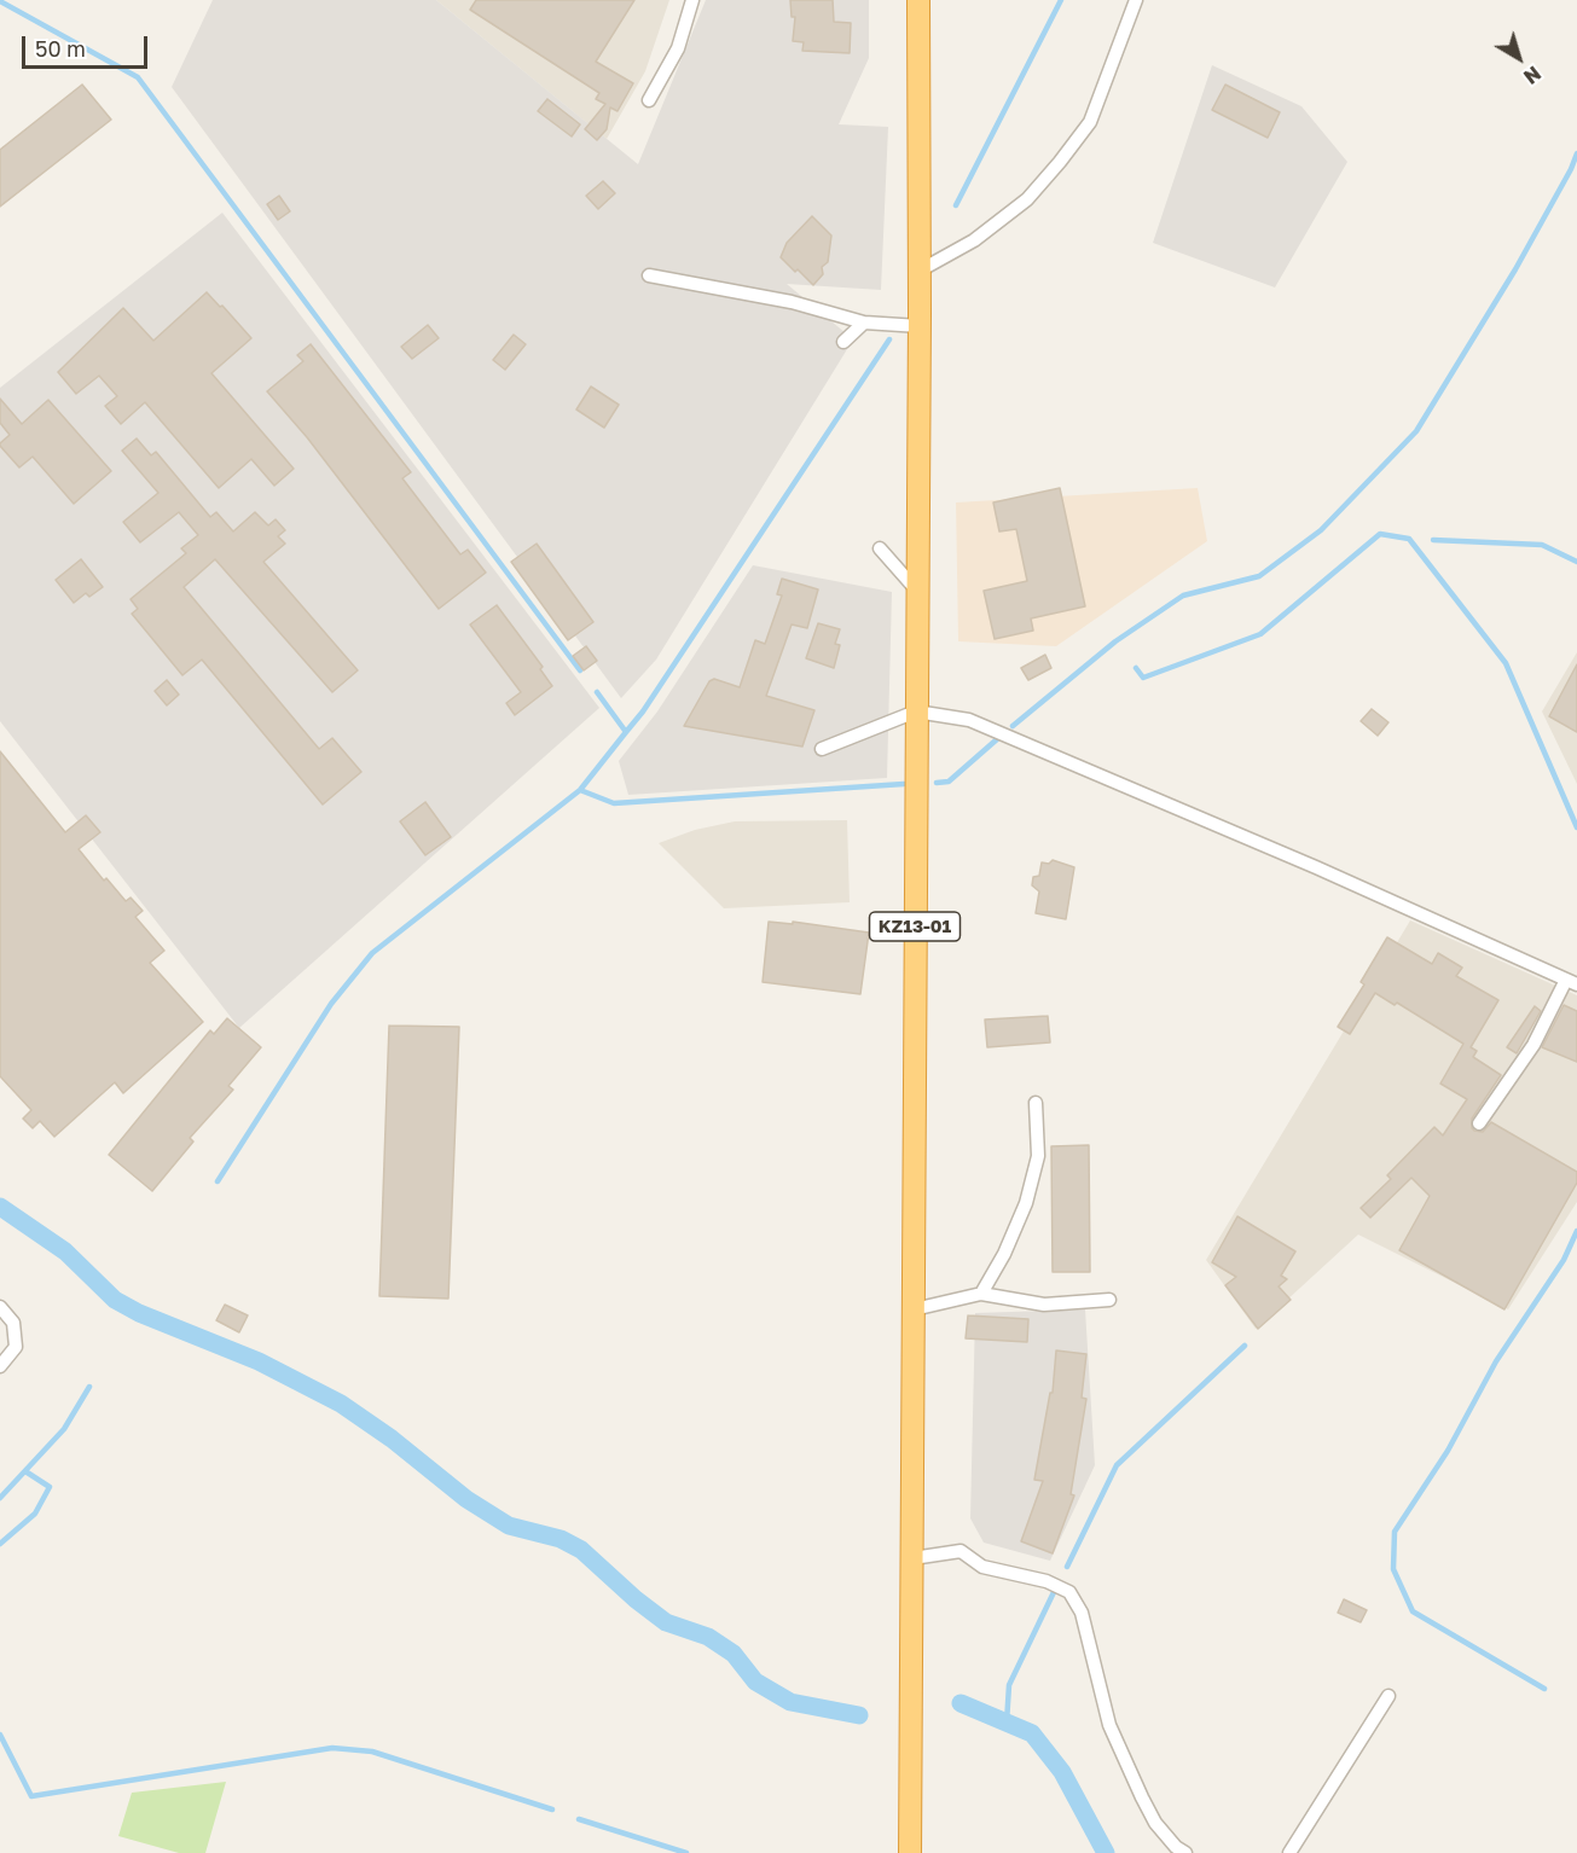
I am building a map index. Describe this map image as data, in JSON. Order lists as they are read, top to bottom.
{
  "streets": {
    "highway": ["KZ13-01"]
  },
  "scale_bar": "50 m",
  "north": "bottom right"
}
